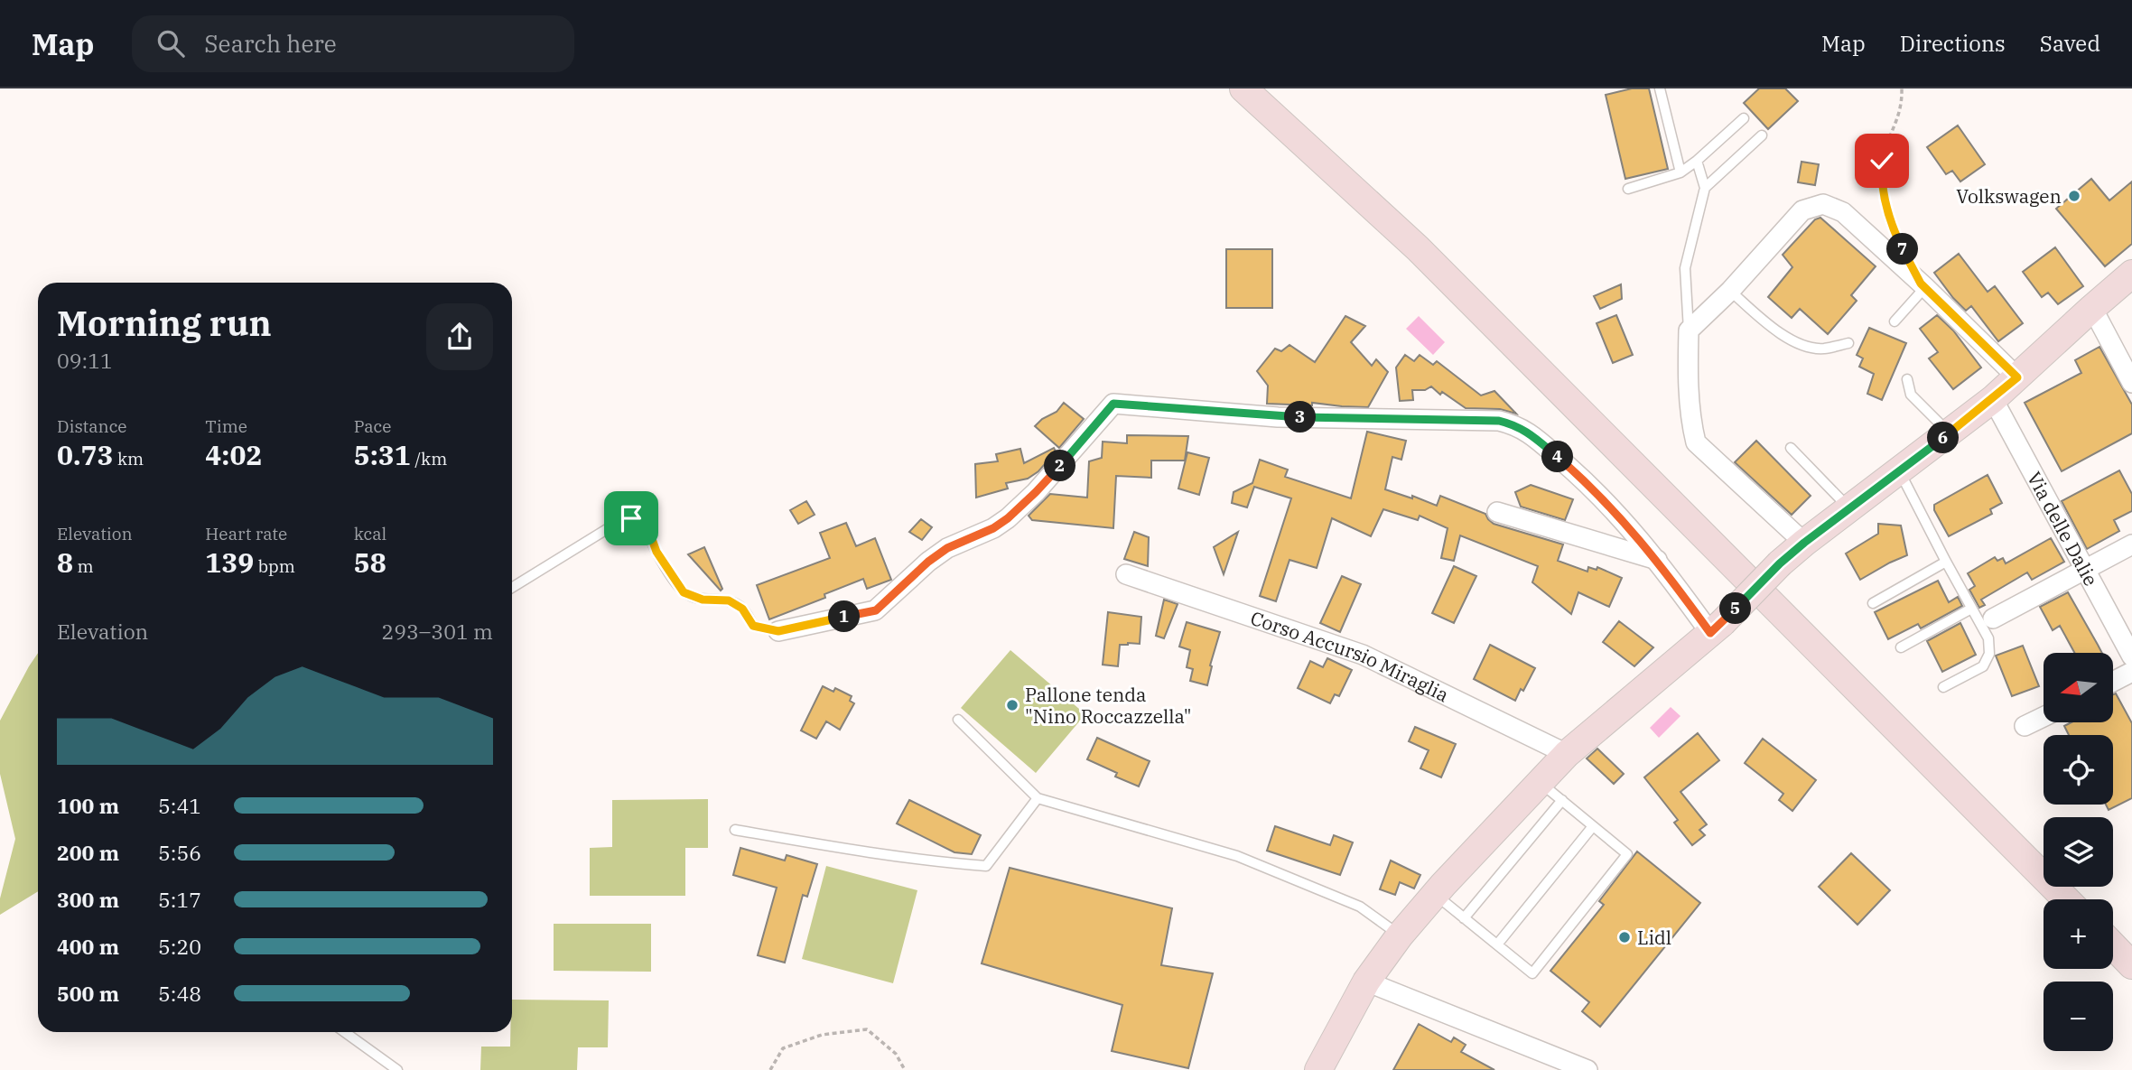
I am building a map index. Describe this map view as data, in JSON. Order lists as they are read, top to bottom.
{
  "streets": {
    "street": ["Via delle Dalie", "Corso Accursio Miraglia"]
  },
  "places": ["Volkswagen", "Pallone tenda \"Nino Roccazzella\"", "Lidl"],
  "north": "left",
  "page": {
    "header": "Map",
    "search": "Search here",
    "nav": ["Map", "Directions", "Saved"],
    "pins": [
      "7",
      "3",
      "6",
      "4",
      "2",
      "5",
      "1"
    ],
    "heading": ["Morning run", "09:11"],
    "stats": [
      ["Distance", "0.73 km"],
      ["Time", "4:02"],
      ["Pace", "5:31 /km"],
      ["Elevation", "8 m"],
      ["Heart rate", "139 bpm"],
      ["kcal", "58"]
    ],
    "chart": ["Elevation", "293–301 m"],
    "map_buttons": ["+", "−"],
    "list": [
      {
        "name": "100 m",
        "note": "5:41"
      },
      {
        "name": "200 m",
        "note": "5:56"
      },
      {
        "name": "300 m",
        "note": "5:17"
      },
      {
        "name": "400 m",
        "note": "5:20"
      },
      {
        "name": "500 m",
        "note": "5:48"
      }
    ]
  }
}
